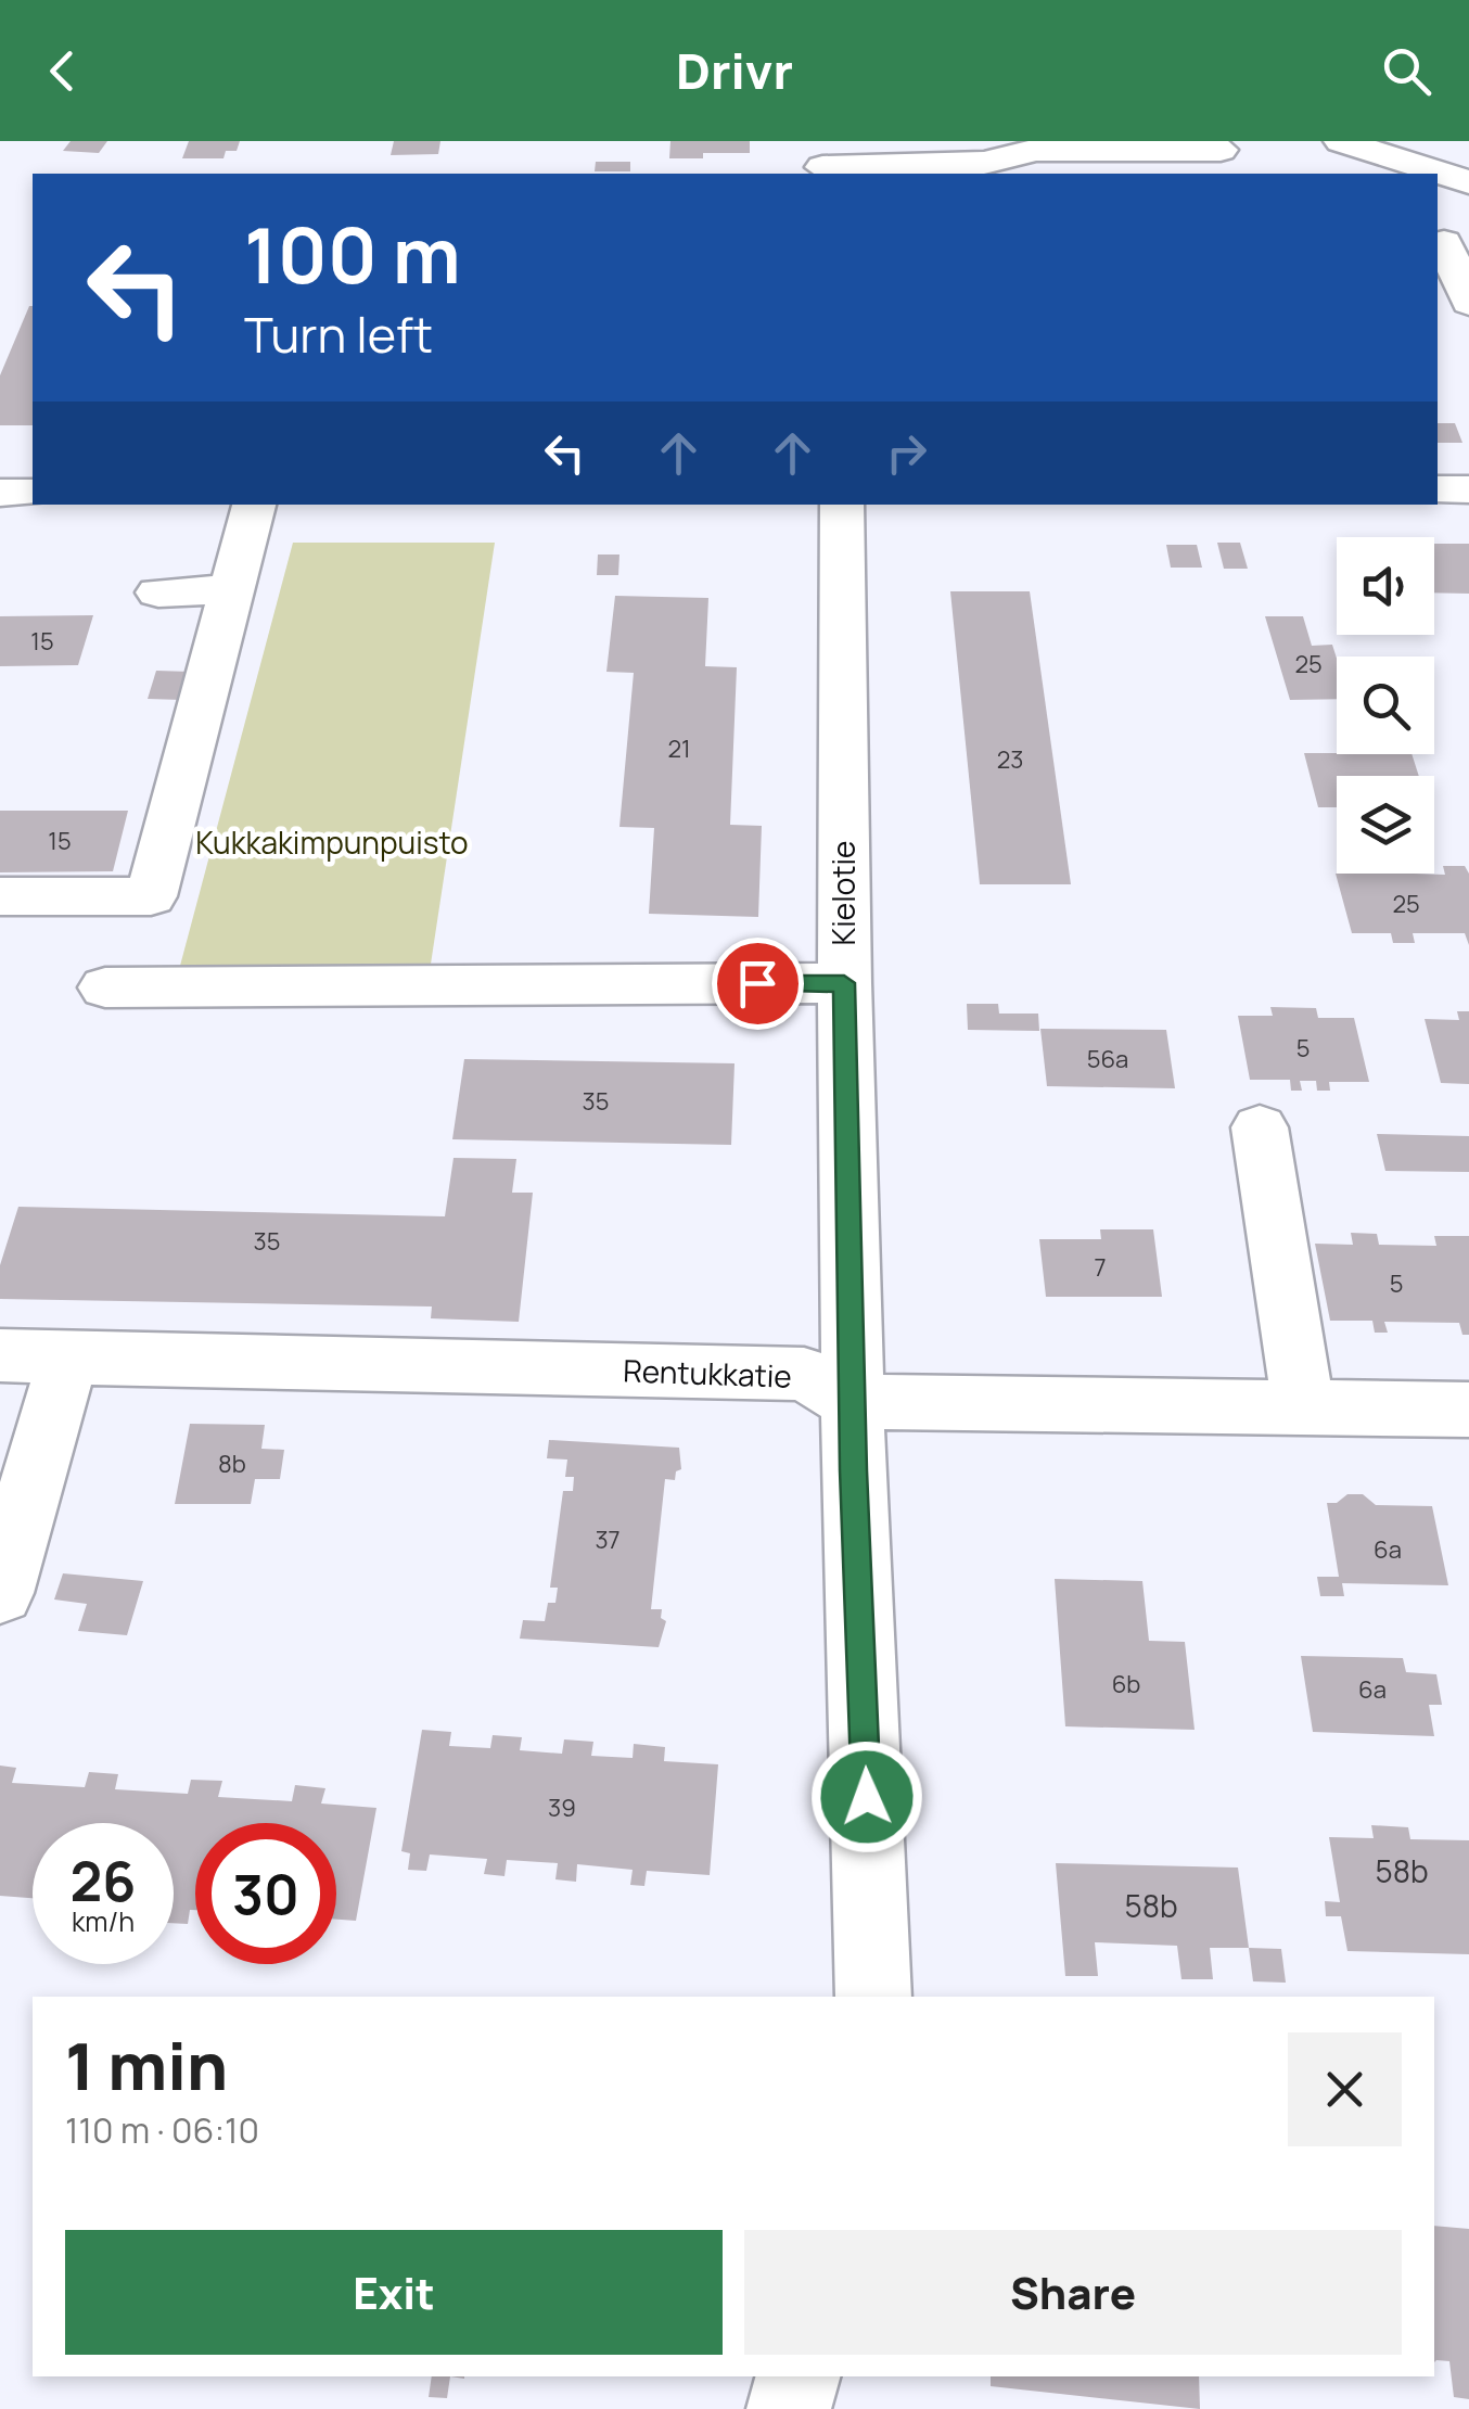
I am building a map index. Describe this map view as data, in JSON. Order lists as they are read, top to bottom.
{
  "streets": {
    "street": ["Kielotie", "Rentukkatie"]
  },
  "crossings": [
    ["Kielotie", "Rentukkatie"]
  ],
  "parks": ["Kukkakimpunpuisto"],
  "house_numbers": [
    "15",
    "25",
    "21",
    "23",
    "15",
    "25",
    "5",
    "56a",
    "35",
    "35",
    "7",
    "5",
    "8b",
    "37",
    "6a",
    "6b",
    "6a",
    "39",
    "58b",
    "58b"
  ],
  "page": {
    "header": "Drivr",
    "turn": ["100 m", "Turn left"],
    "speed": "26 km/h",
    "limit": "30",
    "heading": ["1 min", "110 m · 06:10"],
    "buttons": ["Exit", "Share"]
  }
}
